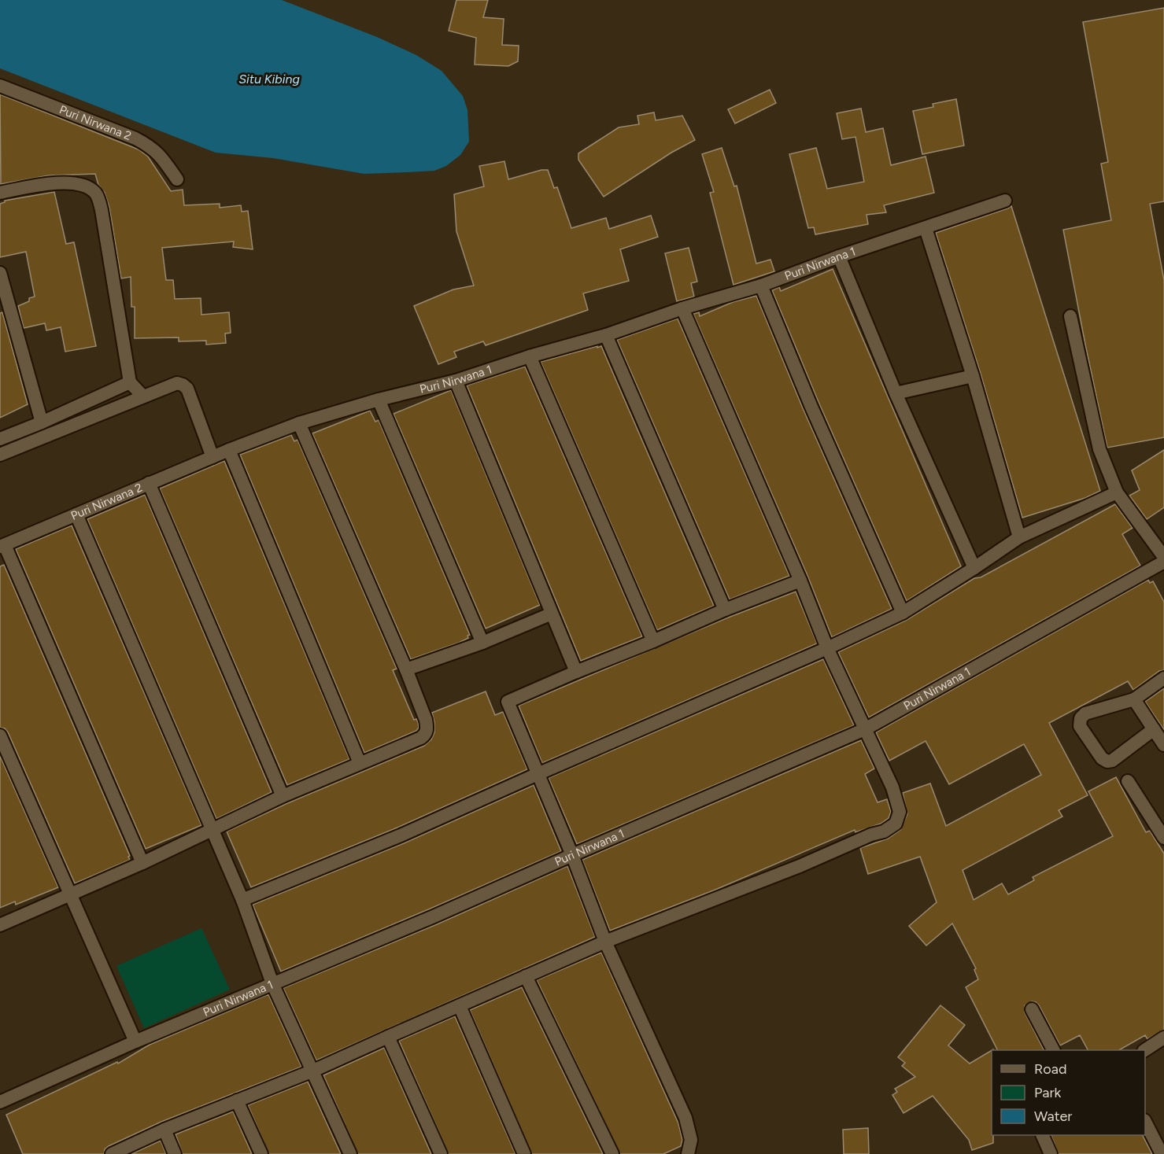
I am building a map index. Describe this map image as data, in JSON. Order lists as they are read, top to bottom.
{
  "streets": {
    "street": ["Puri Nirwana 2", "Puri Nirwana 1"]
  },
  "crossings": [
    ["Puri Nirwana 2", "Puri Nirwana 1"]
  ],
  "water": ["Situ Kibing"],
  "legend": ["Road", "Park", "Water"]
}
